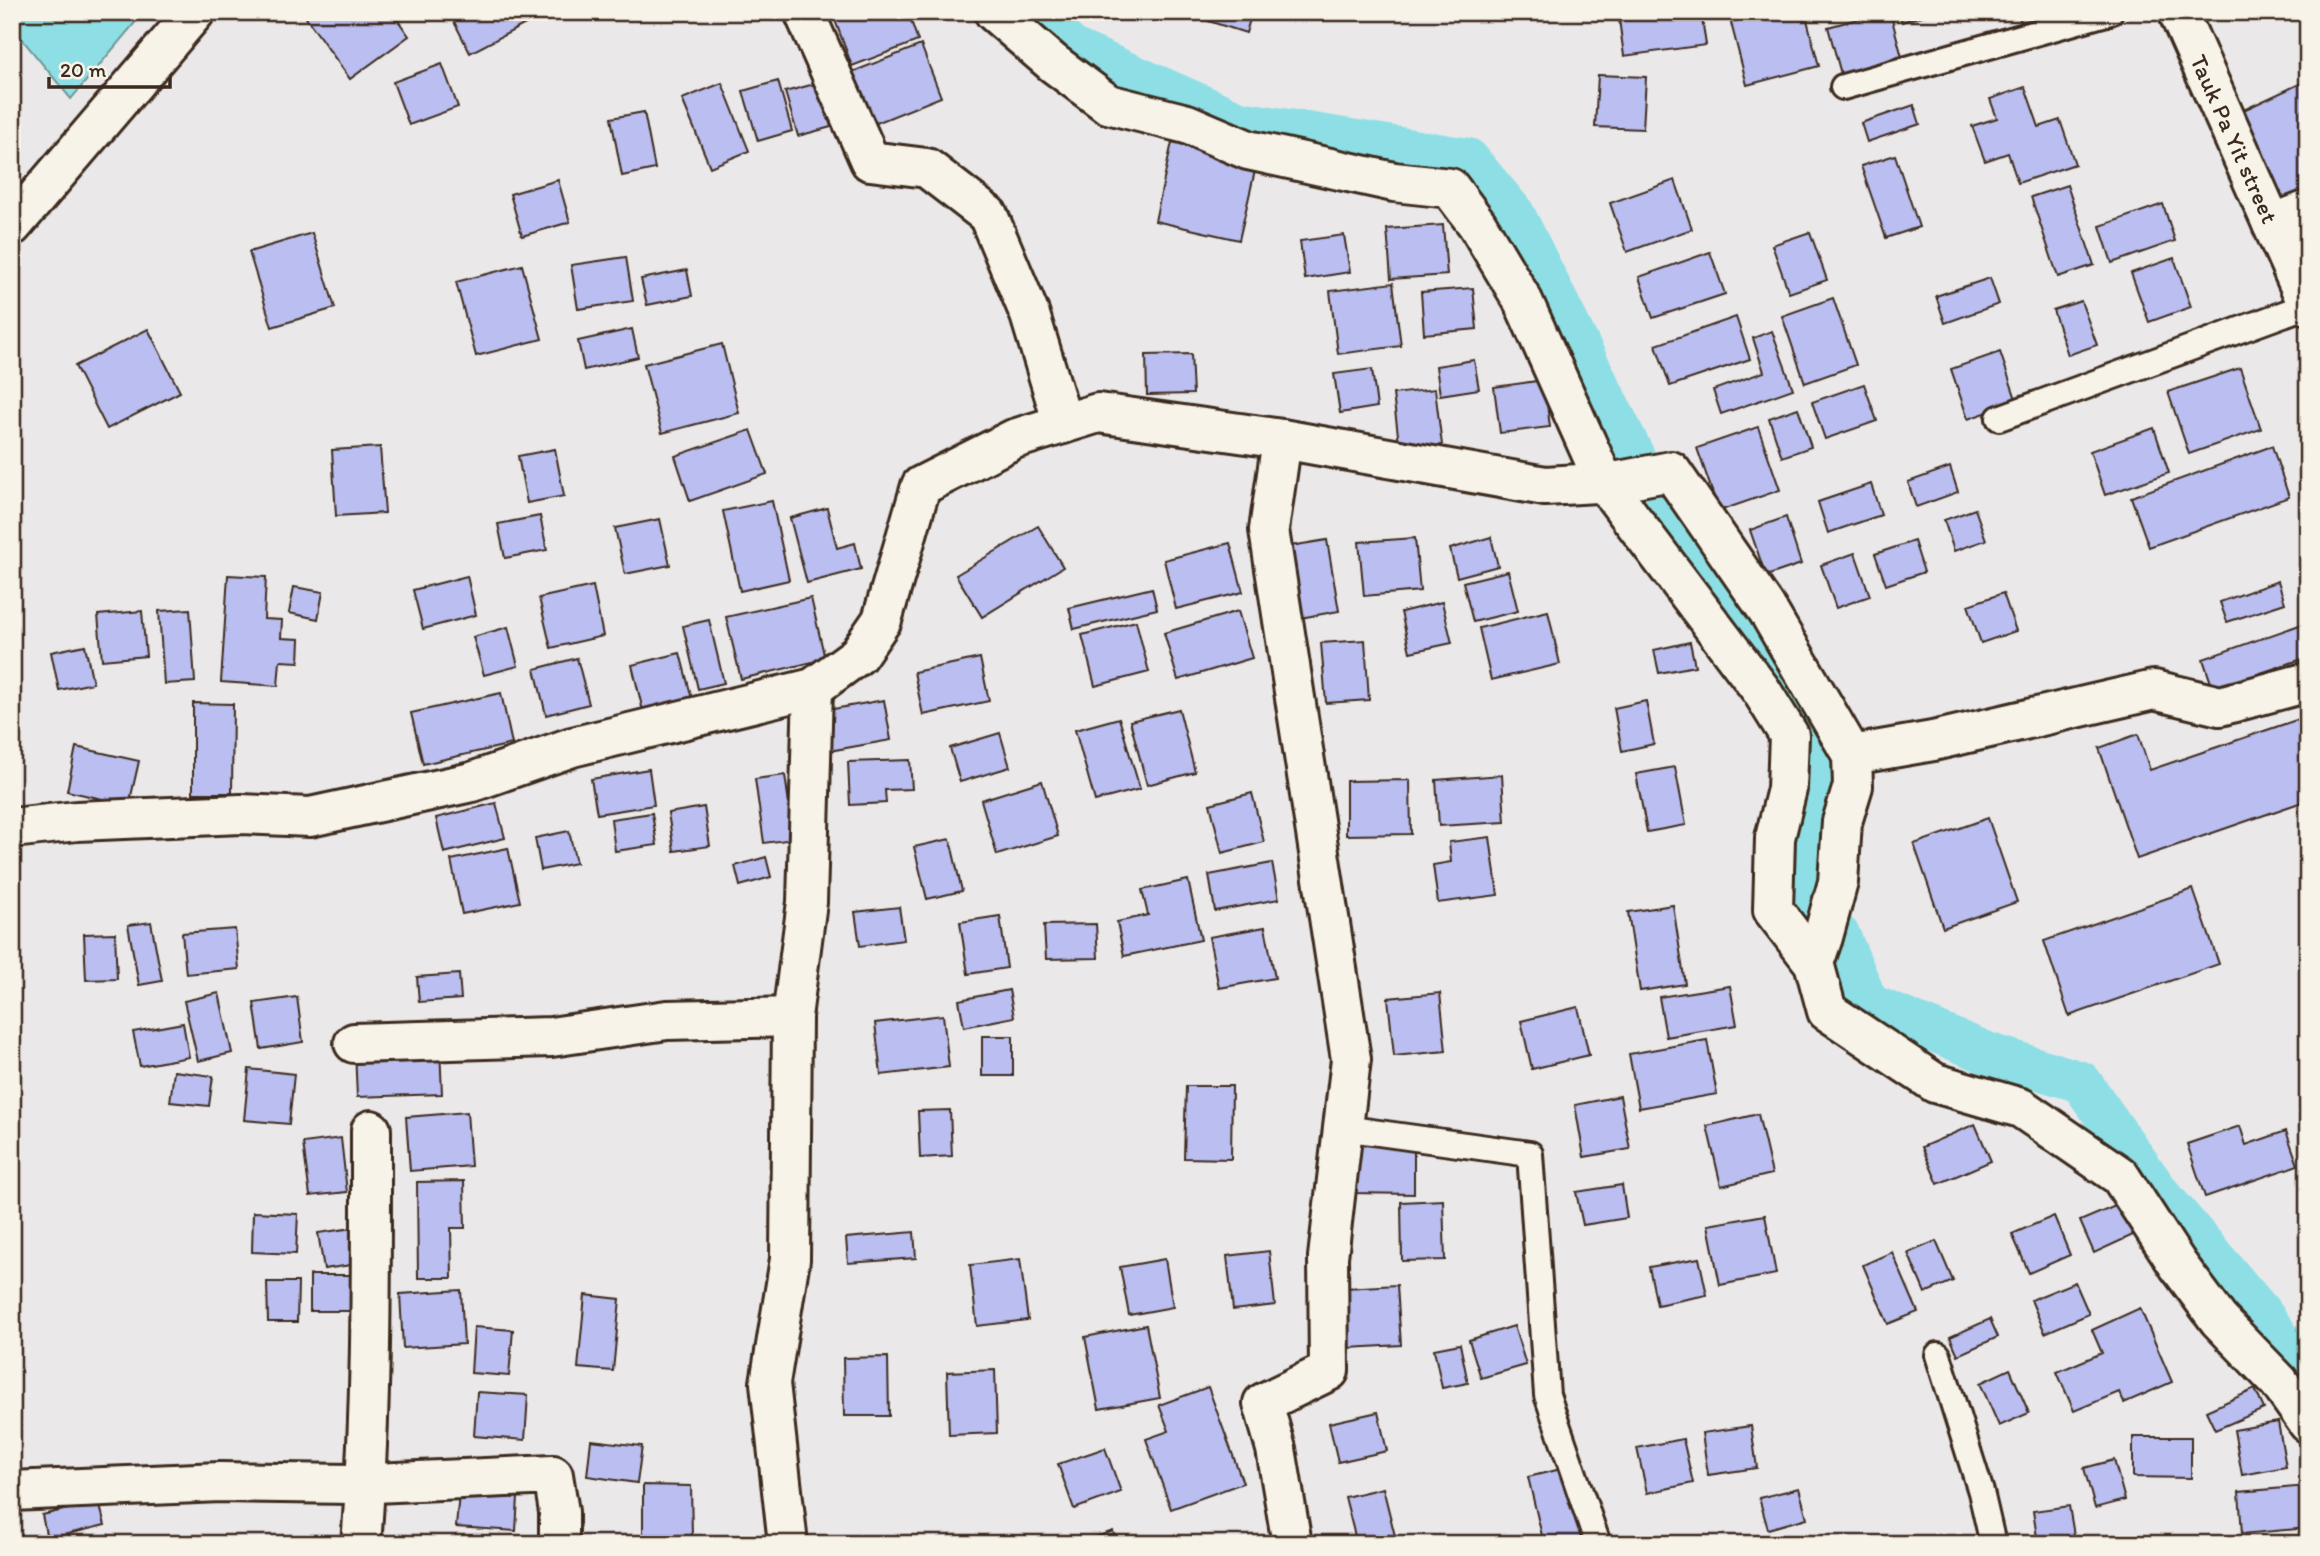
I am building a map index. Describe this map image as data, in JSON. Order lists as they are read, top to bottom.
{
  "streets": {
    "street": ["Tauk Pa Yit street"]
  },
  "scale_bar": "20 m"
}
